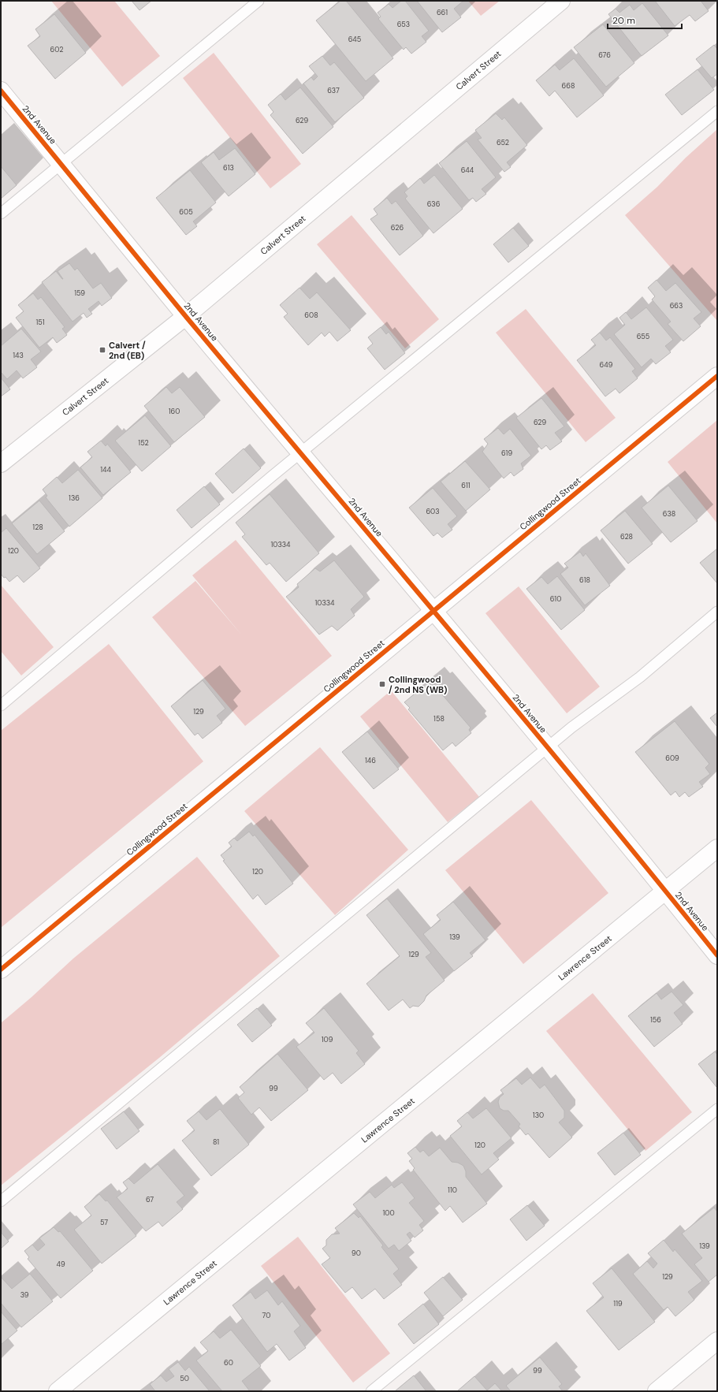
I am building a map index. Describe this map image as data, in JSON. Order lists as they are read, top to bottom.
{
  "streets": {
    "street": [
      "Calvert Street",
      "2nd Avenue",
      "Collingwood Street",
      "Lawrence Street"
    ]
  },
  "crossings": [
    ["Calvert Street", "2nd Avenue"],
    ["2nd Avenue", "Collingwood Street"],
    ["2nd Avenue", "Lawrence Street"]
  ],
  "places": {
    "transit": ["Calvert / 2nd (EB)", "Collingwood / 2nd NS (WB)"]
  },
  "house_numbers": [
    "661",
    "653",
    "645",
    "602",
    "676",
    "668",
    "637",
    "629",
    "652",
    "613",
    "644",
    "636",
    "605",
    "626",
    "159",
    "663",
    "608",
    "151",
    "655",
    "143",
    "649",
    "160",
    "629",
    "152",
    "619",
    "144",
    "611",
    "136",
    "603",
    "638",
    "128",
    "628",
    "10334",
    "120",
    "618",
    "610",
    "10334",
    "129",
    "158",
    "609",
    "146",
    "120",
    "139",
    "129",
    "156",
    "109",
    "99",
    "130",
    "81",
    "120",
    "110",
    "67",
    "100",
    "57",
    "139",
    "90",
    "49",
    "129",
    "39",
    "119",
    "70",
    "60",
    "99",
    "50"
  ],
  "scale_bar": "20 m"
}
